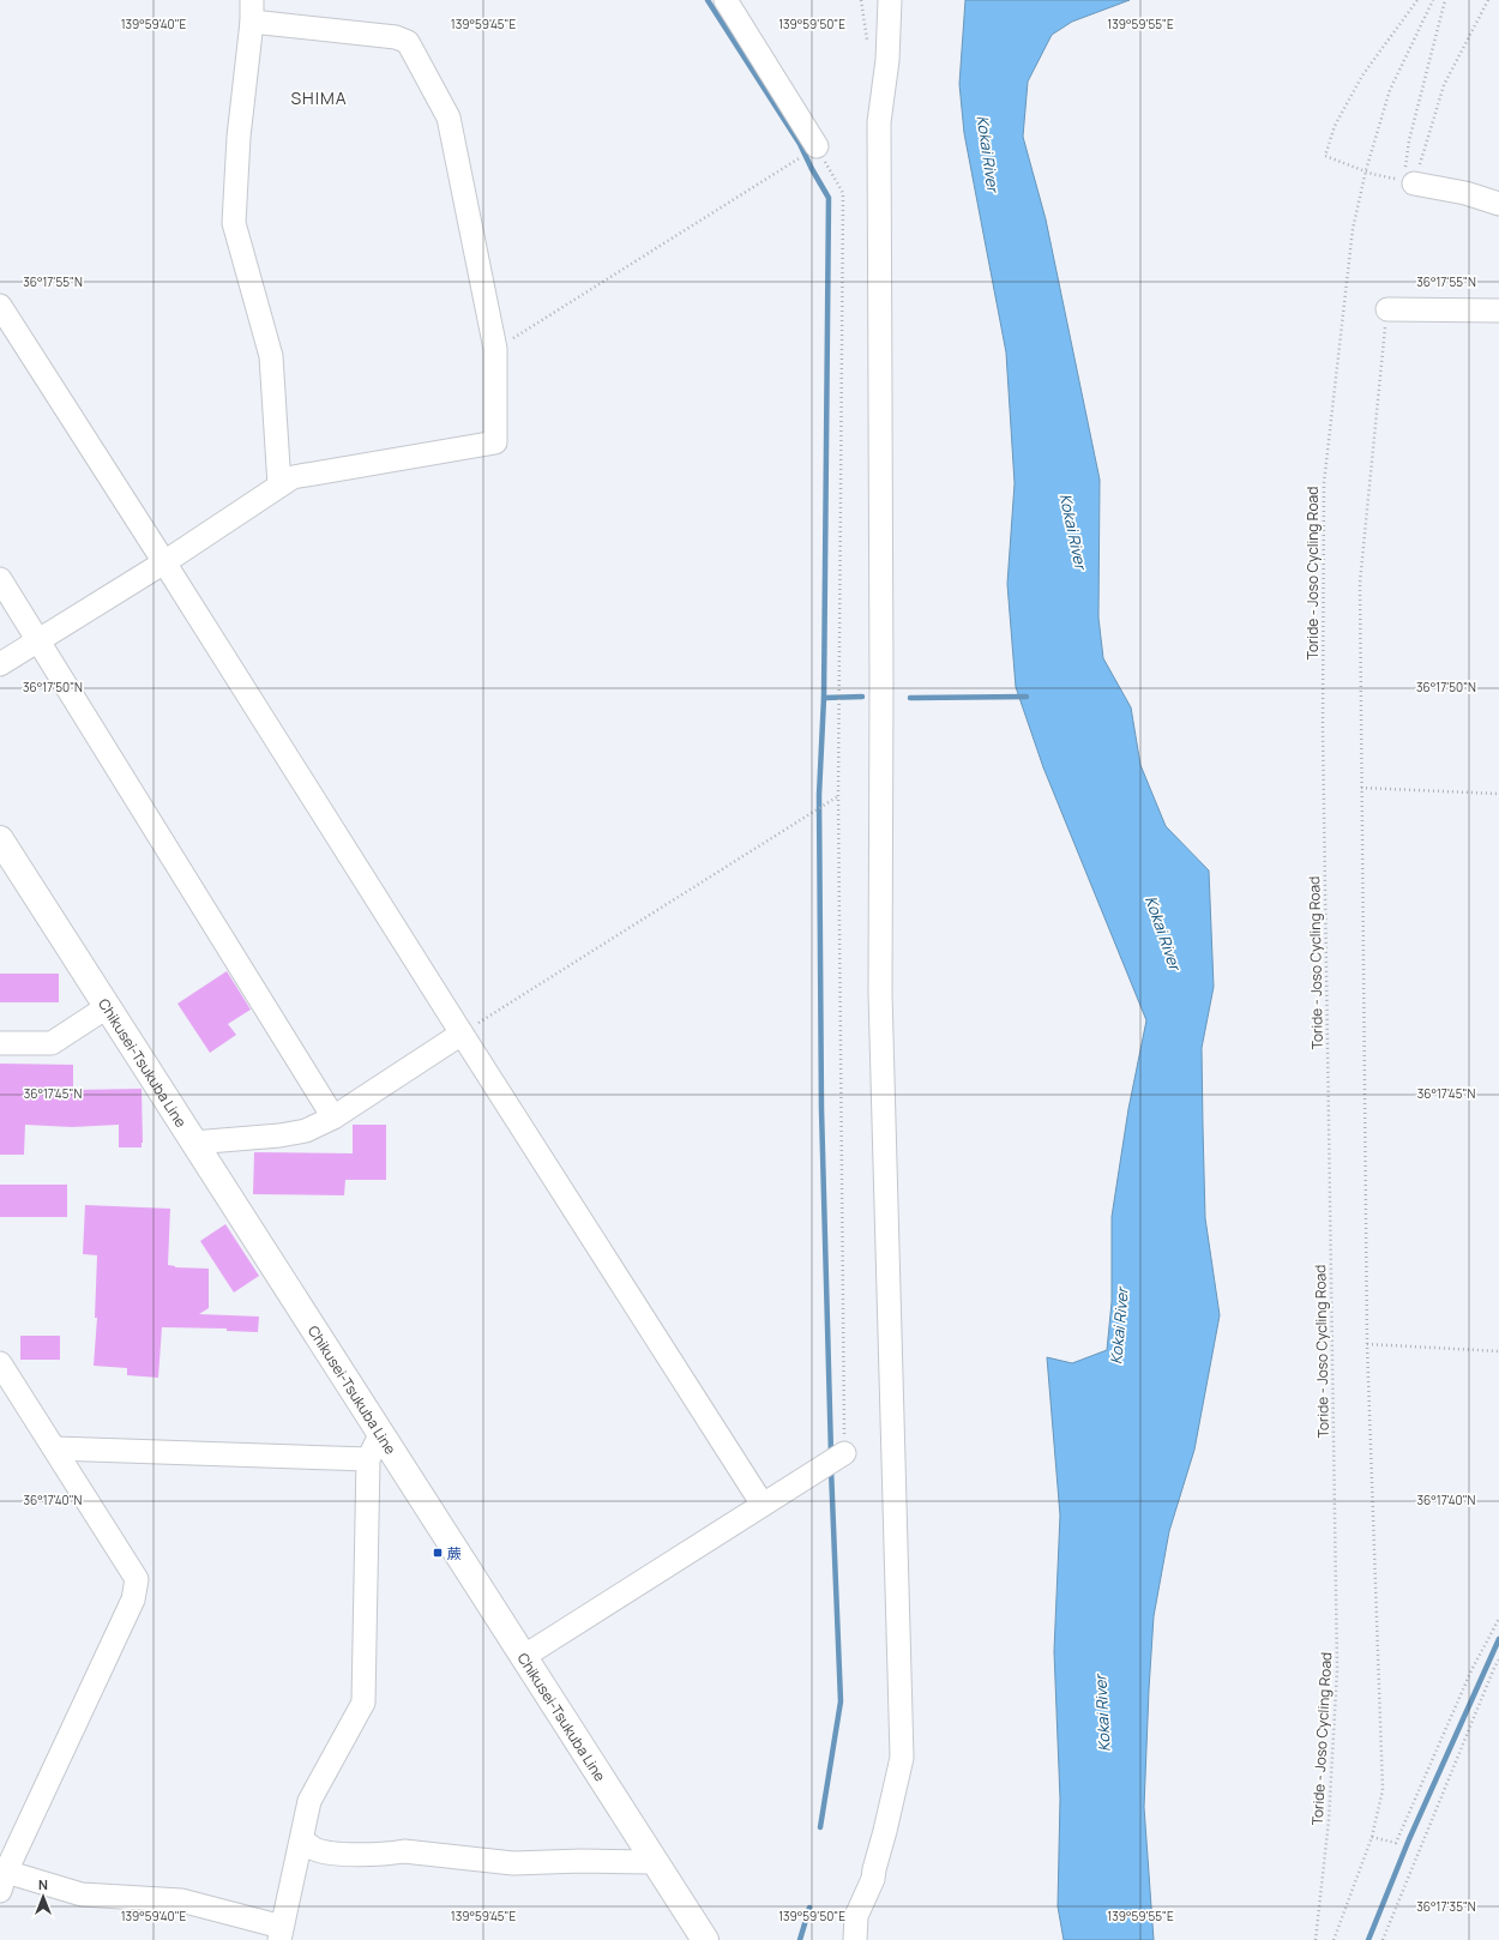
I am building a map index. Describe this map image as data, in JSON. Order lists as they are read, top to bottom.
{
  "streets": {
    "main road": ["Chikusei-Tsukuba Line"],
    "path": ["Toride - Joso Cycling Road"]
  },
  "districts": ["SHIMA"],
  "water": ["Kokai River"],
  "places": {
    "transit": ["蕨"]
  },
  "north": "top",
  "coordinates": [
    "139°59'40\"E",
    "139°59'45\"E",
    "139°59'50\"E",
    "139°59'55\"E",
    "36°17'55\"N",
    "36°17'50\"N",
    "36°17'45\"N",
    "36°17'40\"N",
    "36°17'35\"N"
  ]
}
